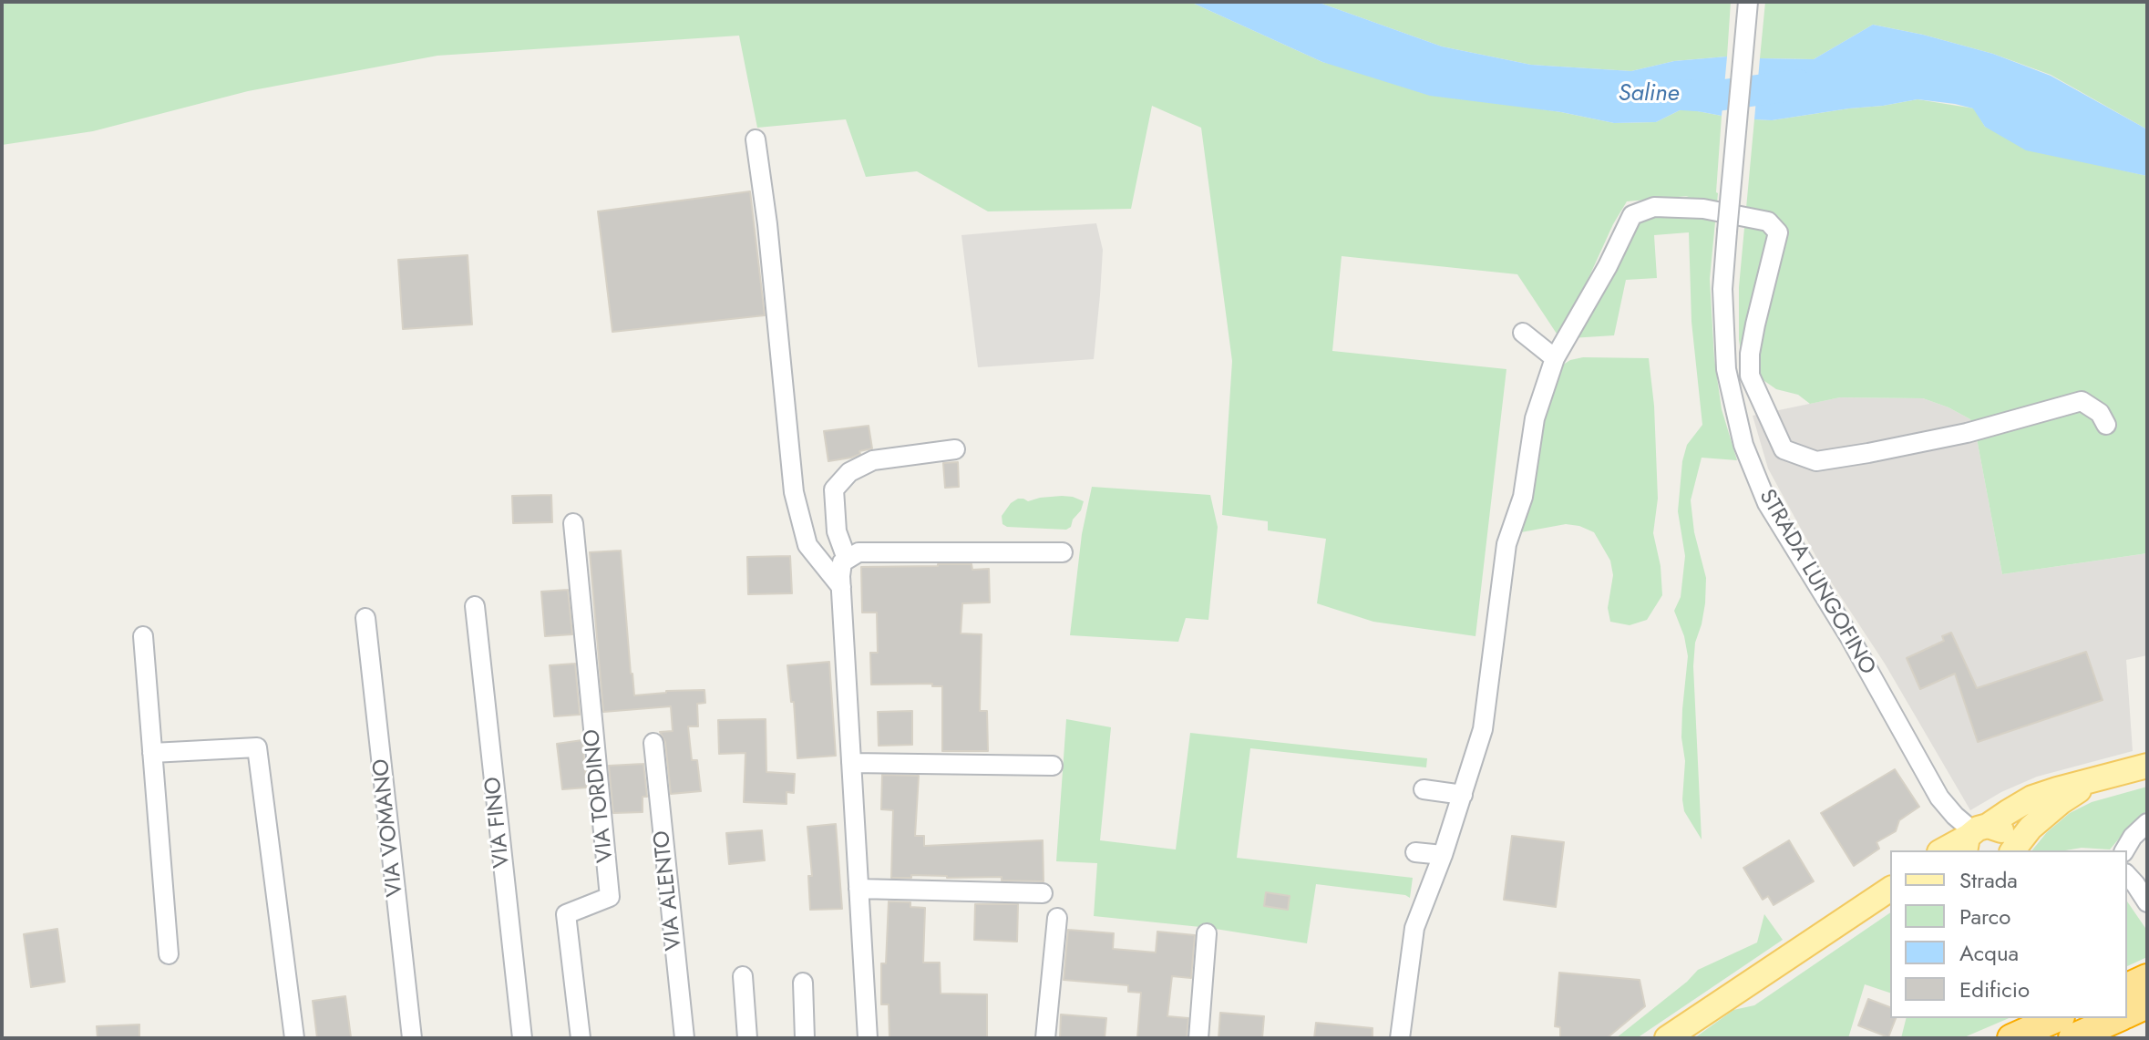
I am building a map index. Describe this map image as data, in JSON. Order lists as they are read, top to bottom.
{
  "streets": {
    "main road": ["STRADA LUNGOFINO"],
    "street": [
      "VIA TORDINO",
      "VIA FINO",
      "VIA VOMANO",
      "VIA ALENTO"
    ]
  },
  "water": ["Saline"],
  "legend": [
    "Strada",
    "Parco",
    "Acqua",
    "Edificio"
  ]
}
